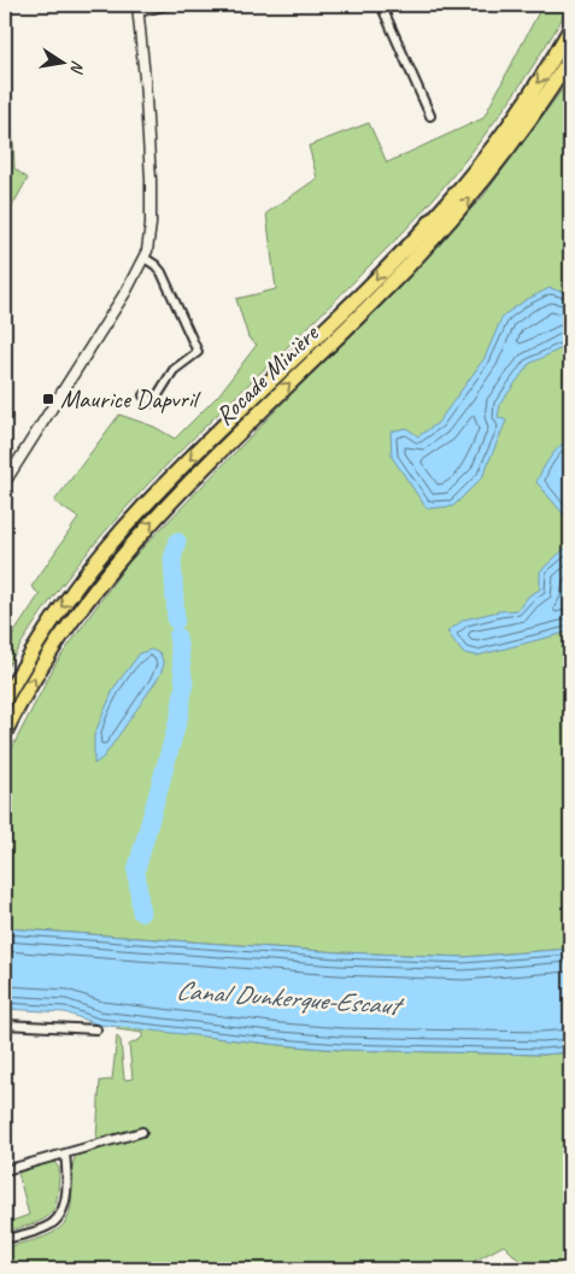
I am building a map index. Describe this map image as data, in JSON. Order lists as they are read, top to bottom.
{
  "streets": {
    "highway": ["Rocade Minière"]
  },
  "water": ["Canal Dunkerque-Escaut"],
  "places": {
    "transit": ["Maurice Dapvril"]
  },
  "north": "right"
}
